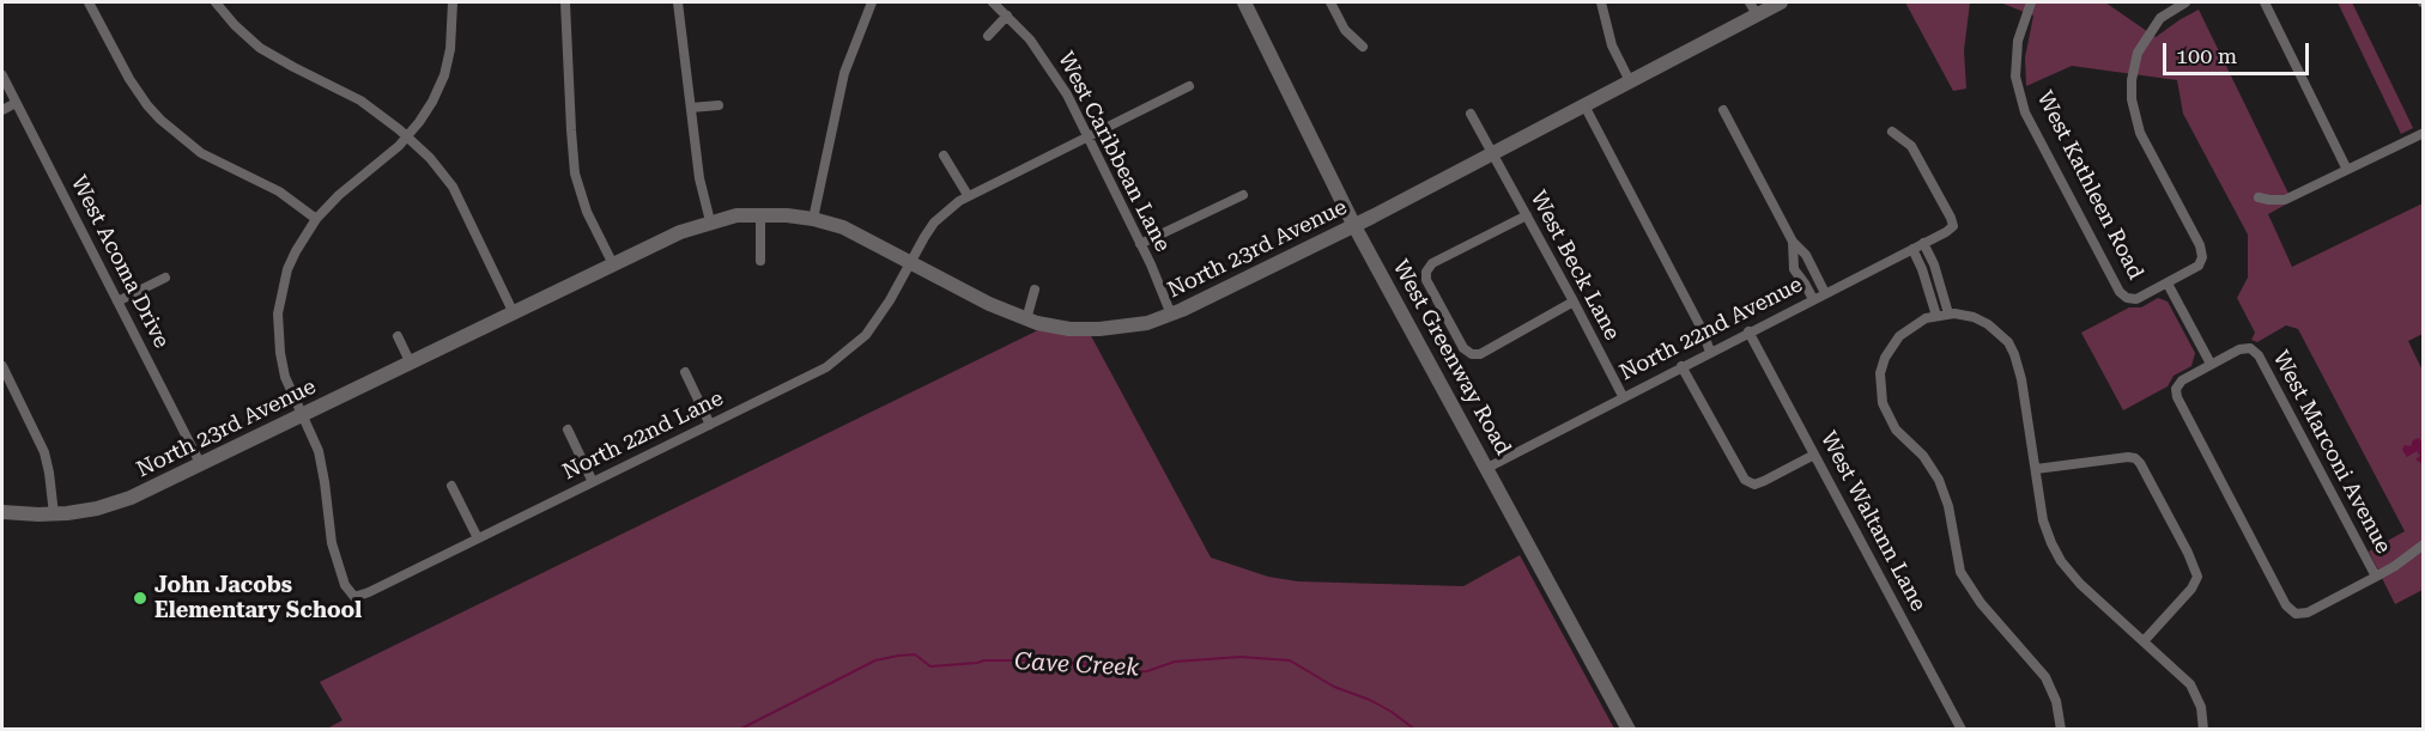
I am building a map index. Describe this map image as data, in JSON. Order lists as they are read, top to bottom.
{
  "streets": {
    "street": [
      "West Caribbean Lane",
      "West Kathleen Road",
      "North 23rd Avenue",
      "West Acoma Drive",
      "West Beck Lane",
      "North 22nd Avenue",
      "West Greenway Road",
      "North 22nd Lane",
      "West Marconi Avenue",
      "West Waltann Lane"
    ]
  },
  "crossings": [
    ["West Caribbean Lane", "North 23rd Avenue"],
    ["West Caribbean Lane", "North 22nd Lane"],
    ["West Kathleen Road", "West Marconi Avenue"],
    ["North 23rd Avenue", "West Acoma Drive"],
    ["North 23rd Avenue", "West Beck Lane"],
    ["North 23rd Avenue", "West Greenway Road"],
    ["North 23rd Avenue", "North 22nd Lane"],
    ["West Beck Lane", "North 22nd Avenue"],
    ["North 22nd Avenue", "West Greenway Road"],
    ["North 22nd Avenue", "West Waltann Lane"]
  ],
  "water": ["Cave Creek"],
  "places": ["John Jacobs Elementary School"],
  "scale_bar": "100 m"
}
